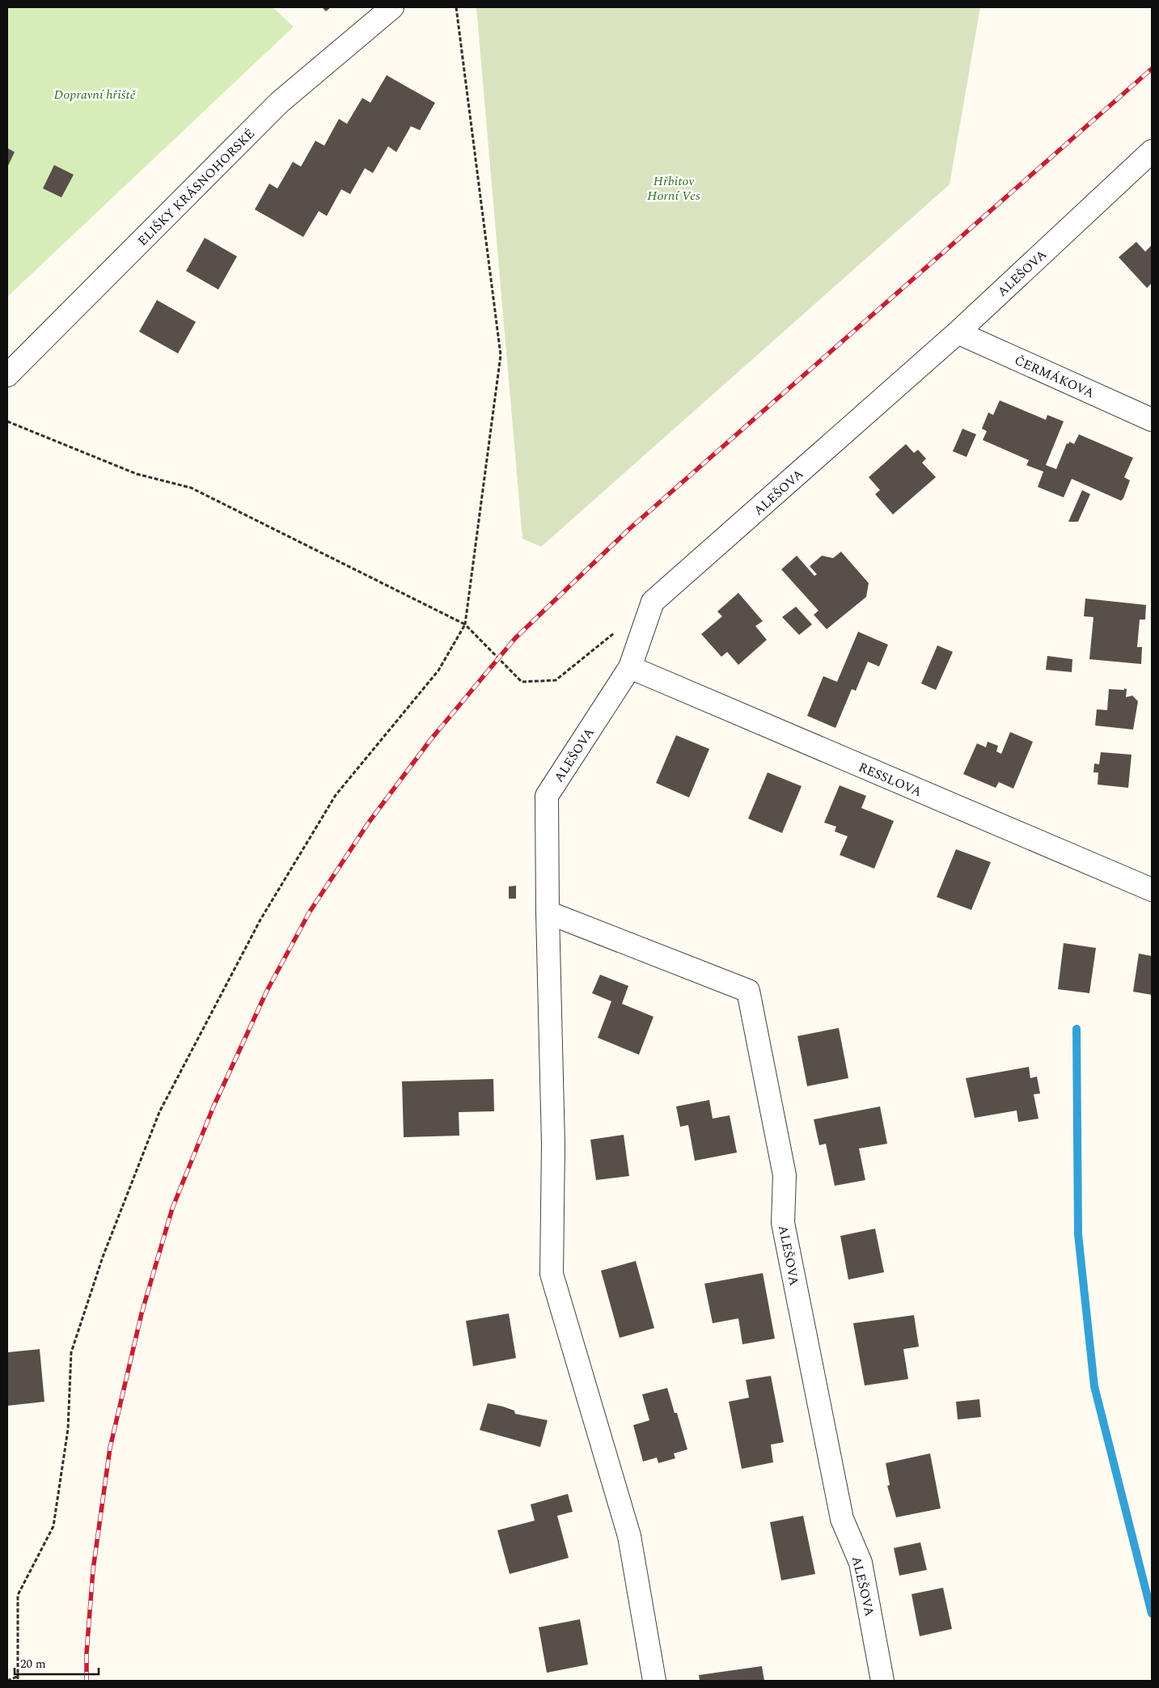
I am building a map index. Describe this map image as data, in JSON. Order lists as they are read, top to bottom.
{
  "streets": {
    "street": [
      "ELIŠKY KRÁSNOHORSKÉ",
      "ALEŠOVA",
      "ČERMÁKOVA",
      "RESSLOVA"
    ]
  },
  "crossings": [
    ["ALEŠOVA", "ČERMÁKOVA"],
    ["ALEŠOVA", "RESSLOVA"]
  ],
  "parks": ["Dopravní hřiště", "Hřbitov Horní Ves"],
  "scale_bar": "20 m"
}
